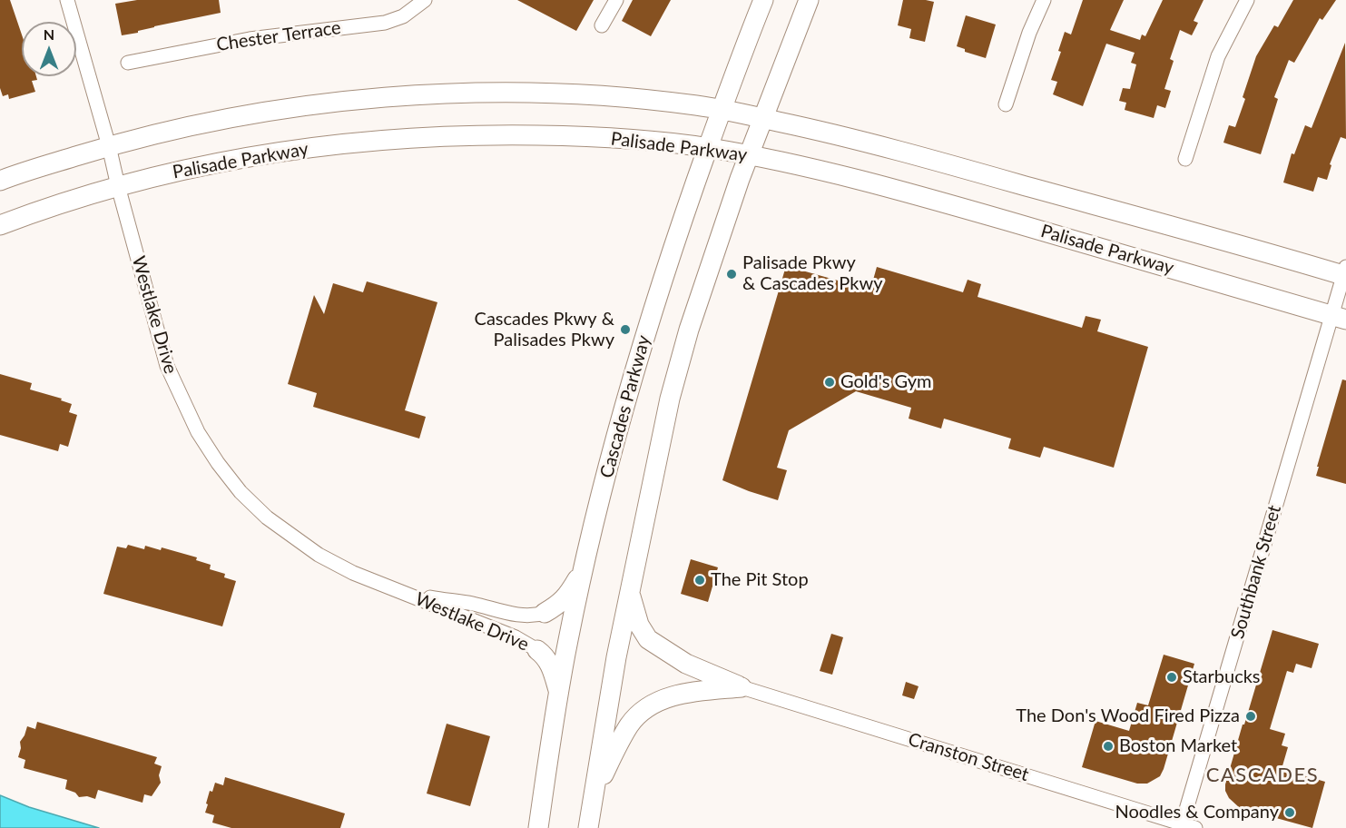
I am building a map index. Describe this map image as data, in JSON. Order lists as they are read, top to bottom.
{
  "streets": {
    "main road": ["Palisade Parkway", "Cascades Parkway"],
    "street": [
      "Chester Terrace",
      "Westlake Drive",
      "Southbank Street",
      "Cranston Street"
    ]
  },
  "crossings": [
    ["Palisade Parkway", "Westlake Drive"],
    ["Palisade Parkway", "Cascades Parkway"],
    ["Palisade Parkway", "Southbank Street"],
    ["Southbank Street", "Cranston Street"]
  ],
  "districts": ["CASCADES"],
  "places": [
    "Palisade Pkwy & Cascades Pkwy",
    "Cascades Pkwy & Palisades Pkwy",
    "Gold's Gym",
    "The Pit Stop",
    "Starbucks",
    "The Don's Wood Fired Pizza",
    "Boston Market",
    "Noodles & Company"
  ],
  "north": "top"
}
